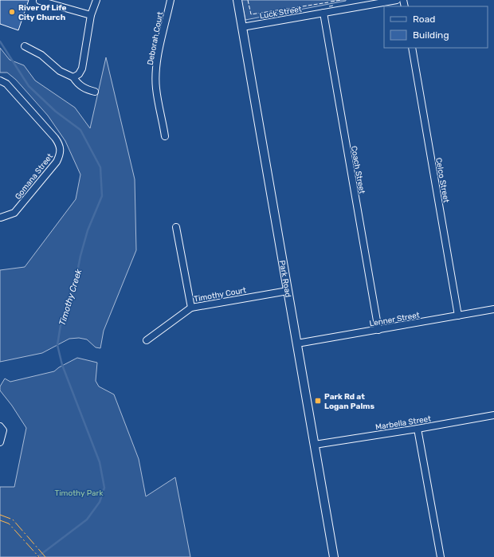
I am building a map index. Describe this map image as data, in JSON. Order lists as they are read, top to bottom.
{
  "streets": {
    "street": [
      "Luck Street",
      "Deborah Court",
      "Coach Street",
      "Gomana Street",
      "Celco Street",
      "Park Road",
      "Timothy Court",
      "Lenner Street",
      "Marbella Street"
    ]
  },
  "crossings": [
    ["Luck Street", "Coach Street"],
    ["Luck Street", "Park Road"],
    ["Coach Street", "Lenner Street"],
    ["Celco Street", "Lenner Street"],
    ["Park Road", "Timothy Court"],
    ["Park Road", "Lenner Street"],
    ["Park Road", "Marbella Street"]
  ],
  "water": ["Timothy Creek"],
  "parks": ["Timothy Park"],
  "places": {
    "other": ["River Of Life City Church"],
    "transit": ["Park Rd at Logan Palms"]
  },
  "legend": ["Road", "Building"]
}
